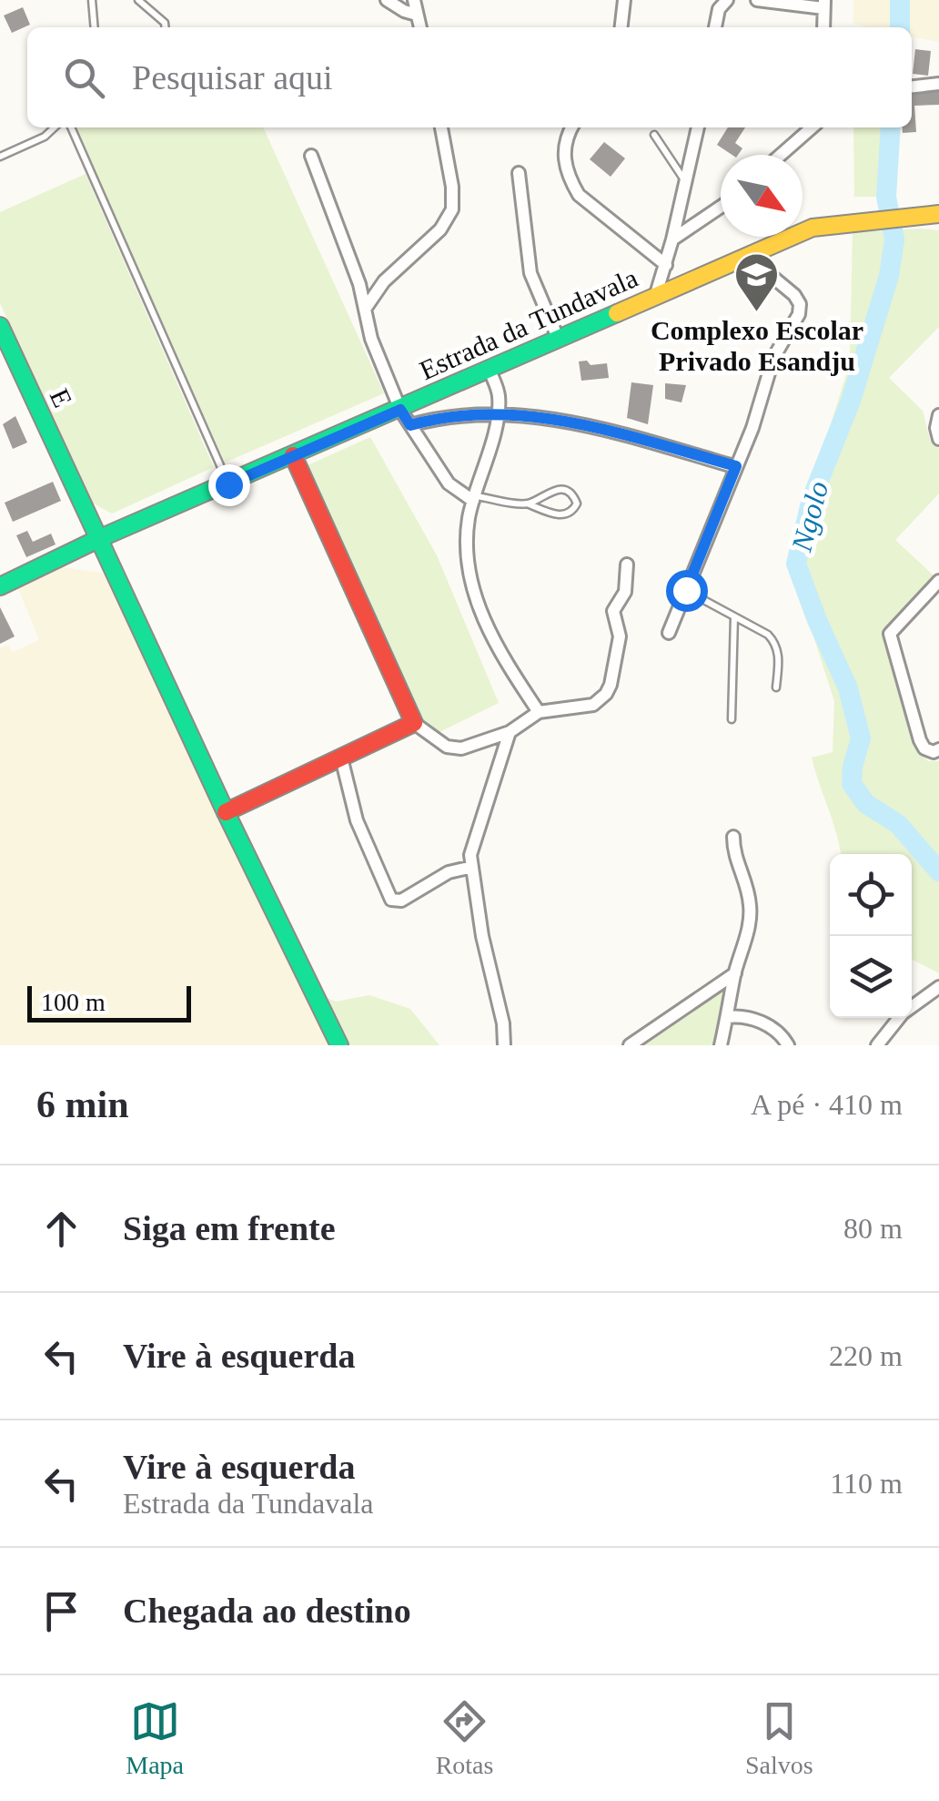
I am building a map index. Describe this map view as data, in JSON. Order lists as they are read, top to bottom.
{
  "streets": {
    "street": ["Estrada da Tundavala", "E"]
  },
  "crossings": [
    ["Estrada da Tundavala", "E"]
  ],
  "water": ["Ngolo"],
  "places": {
    "school or university": ["Complexo Escolar Privado Esandju"]
  },
  "scale_bar": "100 m",
  "north": "bottom right",
  "page": {
    "search": "Pesquisar aqui",
    "scale": "100 m",
    "heading": ["6 min", "A pé · 410 m"],
    "list": [
      ["Siga em frente", "80 m"],
      ["Vire à esquerda", "220 m"],
      ["Vire à esquerda", "Estrada da Tundavala", "110 m"],
      "Chegada ao destino"
    ],
    "nav": ["Mapa", "Rotas", "Salvos"]
  }
}
